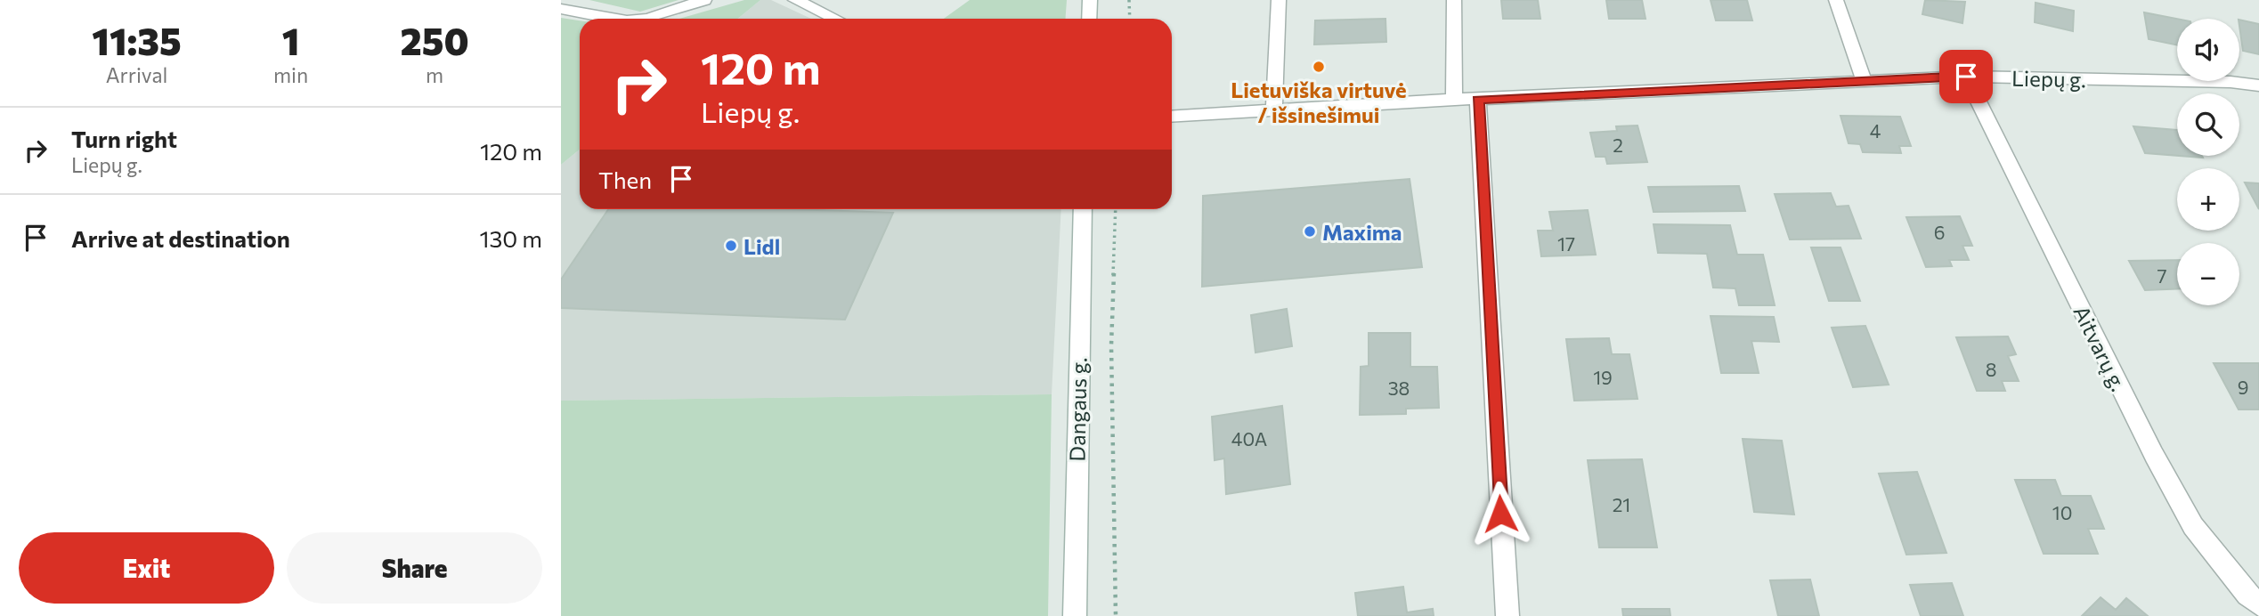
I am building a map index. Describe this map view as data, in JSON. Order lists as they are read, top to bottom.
{
  "streets": {
    "street": ["Liepų g.", "Aitvarų g.", "Dangaus g."]
  },
  "crossings": [
    ["Liepų g.", "Aitvarų g."]
  ],
  "places": ["Lietuviška virtuvė / išsinešimui", "Maxima", "Lidl"],
  "house_numbers": [
    "4",
    "2",
    "6",
    "17",
    "7",
    "8",
    "19",
    "9",
    "38",
    "40A",
    "21",
    "10"
  ],
  "page": {
    "eta": [
      "11:35",
      "Arrival",
      "1",
      "min",
      "250",
      "m"
    ],
    "map_buttons": ["+", "−"],
    "turn": ["120 m", "Liepų g."],
    "list": [
      {
        "name": "Turn right",
        "note": "Liepų g.",
        "value": "120 m"
      },
      {
        "name": "Arrive at destination",
        "value": "130 m"
      }
    ],
    "then": "Then",
    "buttons": ["Exit", "Share"]
  }
}
